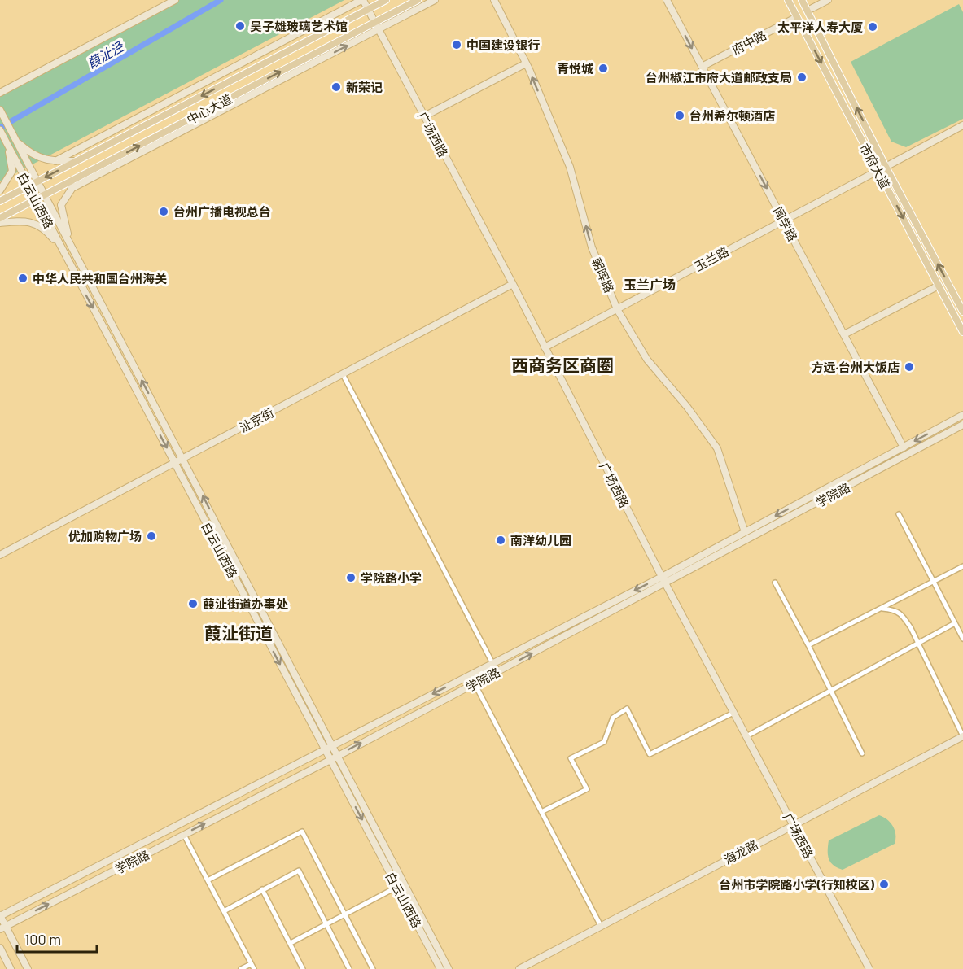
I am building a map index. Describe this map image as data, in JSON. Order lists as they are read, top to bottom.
{
  "streets": {
    "main road": [
      "府中路",
      "中心大道",
      "广场西路",
      "市府大道",
      "白云山西路",
      "闻学路",
      "玉兰路",
      "朝晖路",
      "沚京街",
      "学院路",
      "海龙路"
    ]
  },
  "crossings": [
    ["府中路", "市府大道"],
    ["府中路", "闻学路"],
    ["中心大道", "广场西路"],
    ["中心大道", "白云山西路"],
    ["广场西路", "玉兰路"],
    ["广场西路", "沚京街"],
    ["广场西路", "学院路"],
    ["广场西路", "海龙路"],
    ["市府大道", "玉兰路"],
    ["白云山西路", "沚京街"],
    ["白云山西路", "学院路"],
    ["闻学路", "玉兰路"],
    ["闻学路", "学院路"],
    ["玉兰路", "朝晖路"],
    ["朝晖路", "学院路"]
  ],
  "one_way": ["闻学路", "朝晖路"],
  "districts": ["玉兰广场", "西商务区商圈", "葭沚街道"],
  "water": ["葭沚泾"],
  "places": [
    "吴子雄玻璃艺术馆",
    "太平洋人寿大厦",
    "中国建设银行",
    "青悦城",
    "台州椒江市府大道邮政支局",
    "新荣记",
    "台州希尔顿酒店",
    "台州广播电视总台",
    "中华人民共和国台州海关",
    "方远·台州大饭店",
    "优加购物广场",
    "南洋幼儿园",
    "学院路小学",
    "葭沚街道办事处",
    "台州市学院路小学(行知校区)"
  ],
  "scale_bar": "100 m"
}
